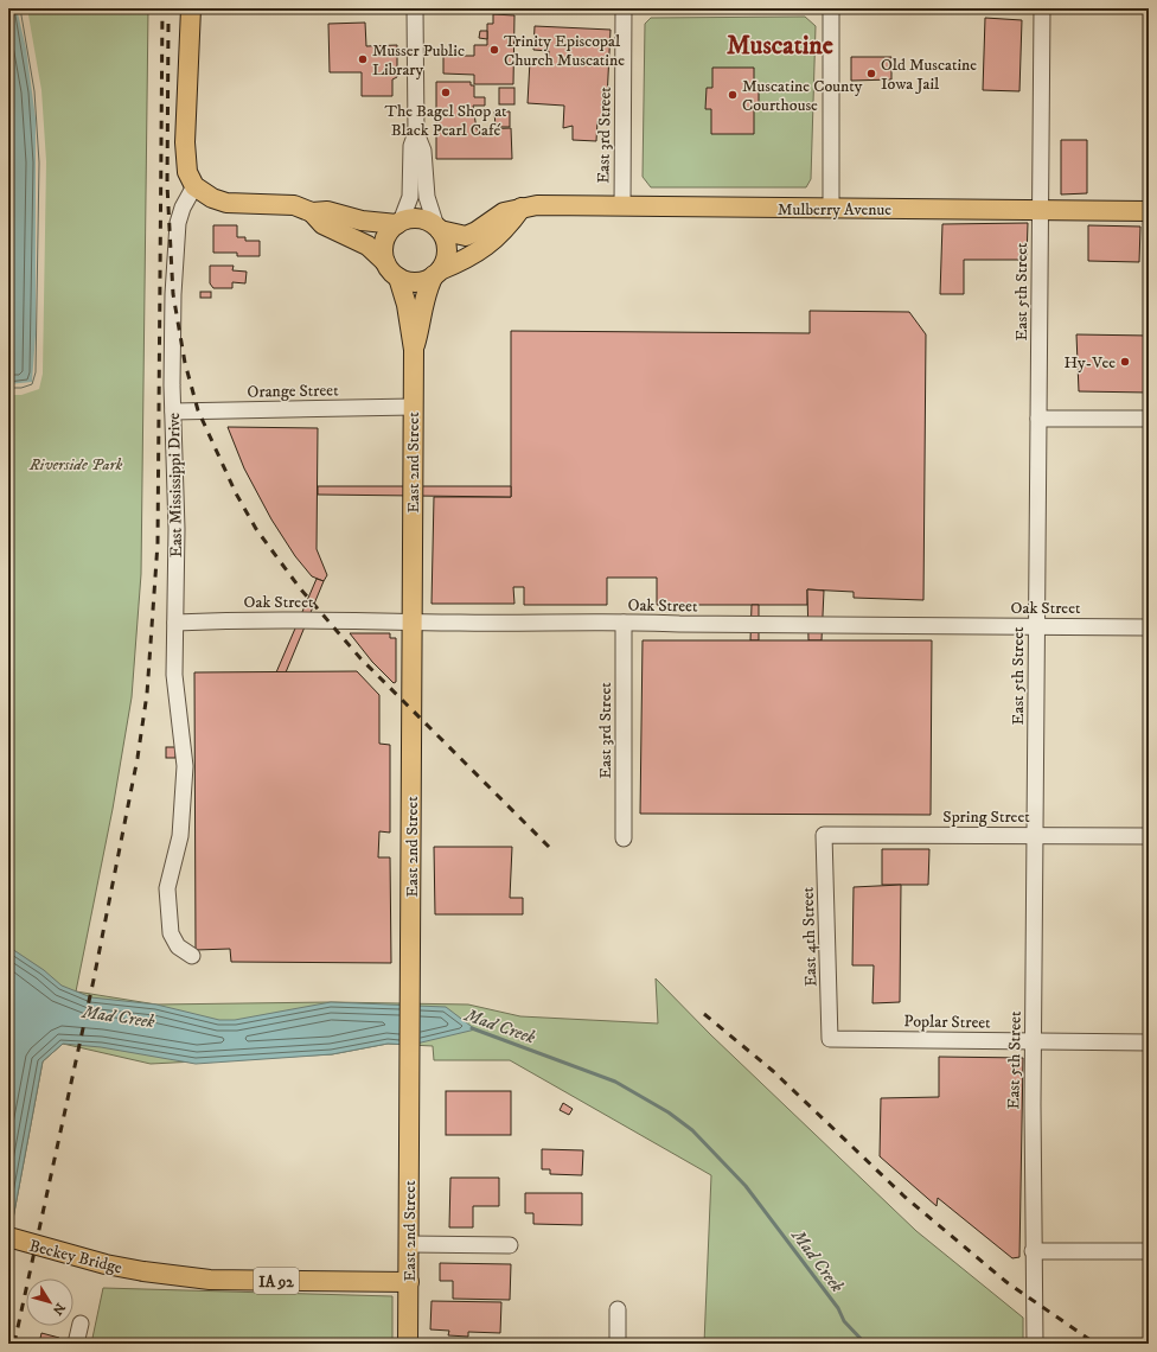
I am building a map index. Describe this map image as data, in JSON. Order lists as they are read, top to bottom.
{
  "streets": {
    "main road": [
      "Mulberry Avenue",
      "East 2nd Street",
      "Beckey Bridge",
      "IA 92"
    ],
    "street": [
      "East 3rd Street",
      "East 5th Street",
      "Orange Street",
      "East Mississippi Drive",
      "Oak Street",
      "Spring Street",
      "East 4th Street",
      "Poplar Street"
    ]
  },
  "crossings": [
    ["East 3rd Street", "Mulberry Avenue"],
    ["East 3rd Street", "Oak Street"],
    ["Mulberry Avenue", "East 5th Street"],
    ["Mulberry Avenue", "East 2nd Street"],
    ["East 5th Street", "Oak Street"],
    ["East 5th Street", "Spring Street"],
    ["East 5th Street", "Poplar Street"],
    ["Orange Street", "East 2nd Street"],
    ["Orange Street", "East Mississippi Drive"],
    ["East 2nd Street", "Oak Street"],
    ["East 2nd Street", "Beckey Bridge"],
    ["East Mississippi Drive", "Oak Street"],
    ["Spring Street", "East 4th Street"],
    ["East 4th Street", "Poplar Street"]
  ],
  "districts": ["Muscatine"],
  "water": ["Mad Creek"],
  "parks": ["Riverside Park"],
  "places": [
    "Trinity Episcopal Church Muscatine",
    "Musser Public Library",
    "Old Muscatine Iowa Jail",
    "The Bagel Shop at Black Pearl Café",
    "Muscatine County Courthouse",
    "Hy-Vee"
  ],
  "north": "bottom right"
}
